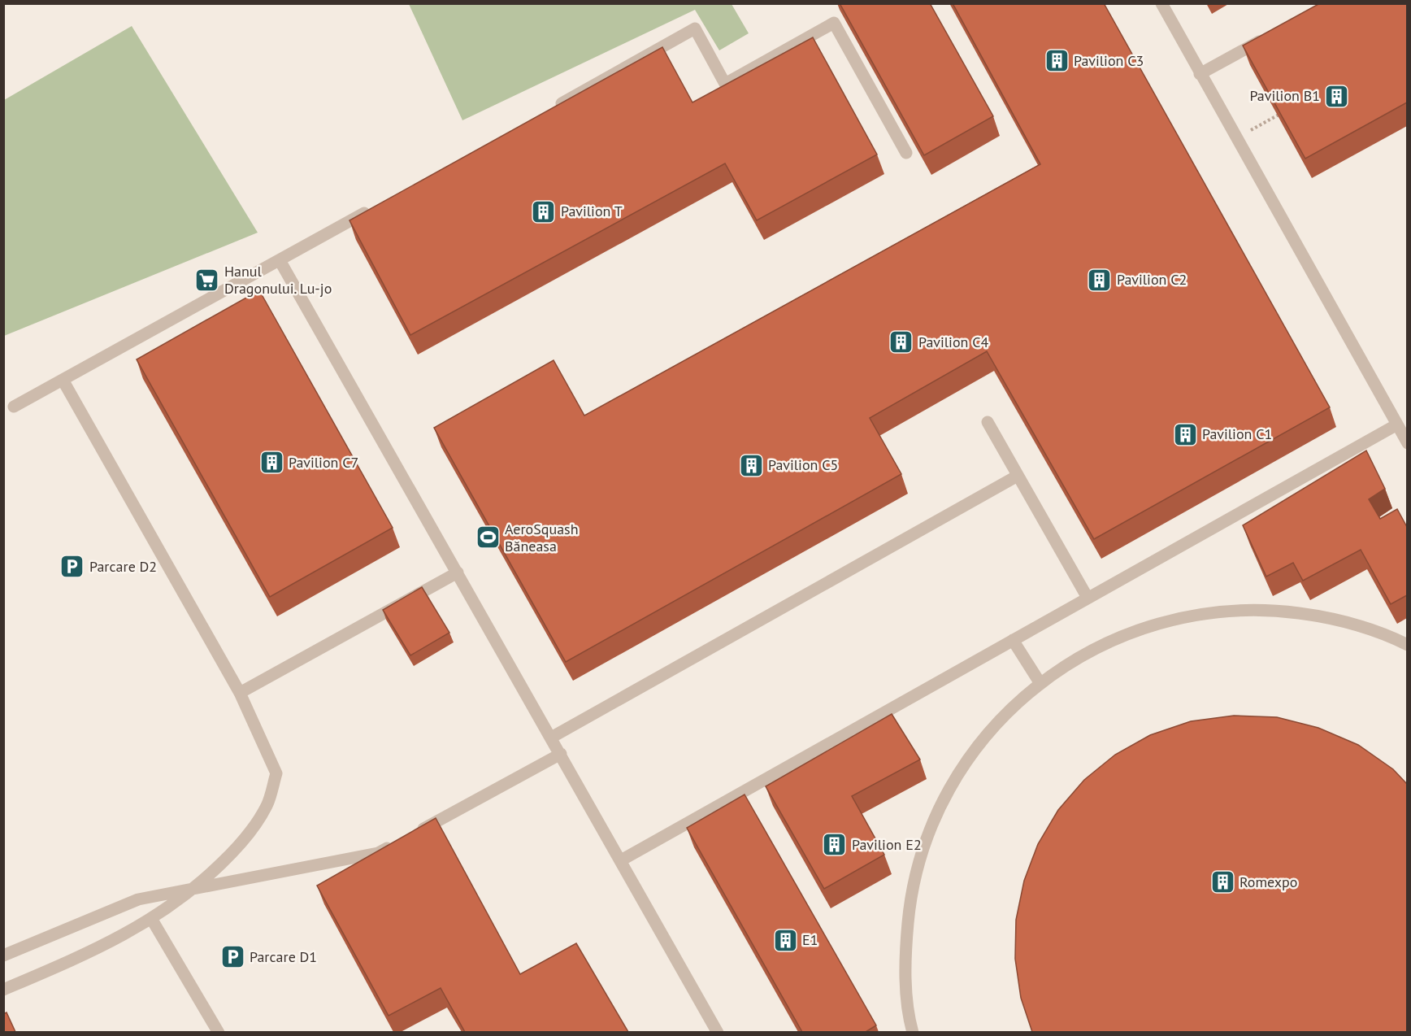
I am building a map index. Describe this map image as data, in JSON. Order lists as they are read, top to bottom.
{
  "places": {
    "building": [
      "Pavilion C3",
      "Pavilion B1",
      "Pavilion T",
      "Pavilion C2",
      "Pavilion C4",
      "Pavilion C1",
      "Pavilion C7",
      "Pavilion C5",
      "Pavilion E2",
      "Romexpo",
      "E1"
    ],
    "supermarket": ["Hanul Dragonului. Lu-jo"],
    "sports": ["AeroSquash Băneasa"],
    "parking": ["Parcare D2", "Parcare D1"]
  }
}
